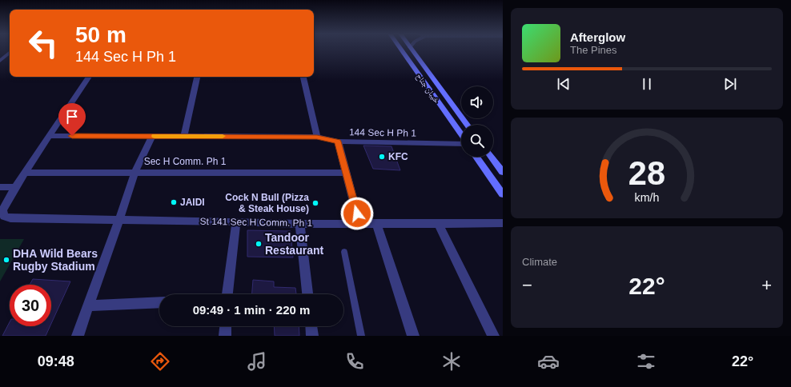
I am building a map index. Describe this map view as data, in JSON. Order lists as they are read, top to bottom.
{
  "streets": {
    "main road": ["خیبان جناح"],
    "street": ["144 Sec H Ph 1", "Sec H Comm. Ph 1", "St 141 Sec H Comm. Ph 1"]
  },
  "places": [
    "KFC",
    "JAIDI",
    "Cock N Bull (Pizza & Steak House)",
    "Tandoor Restaurant",
    "DHA Wild Bears Rugby Stadium"
  ],
  "page": {
    "turn": ["50 m", "144 Sec H Ph 1"],
    "song": ["Afterglow", "The Pines"],
    "tile": "Climate",
    "heat": ["−", "22°", "+"],
    "limit": "30",
    "trip": "09:49 · 1 min · 220 m",
    "tabs": ["09:48", "22°"],
    "gauge": ["28", "km/h"]
  }
}
